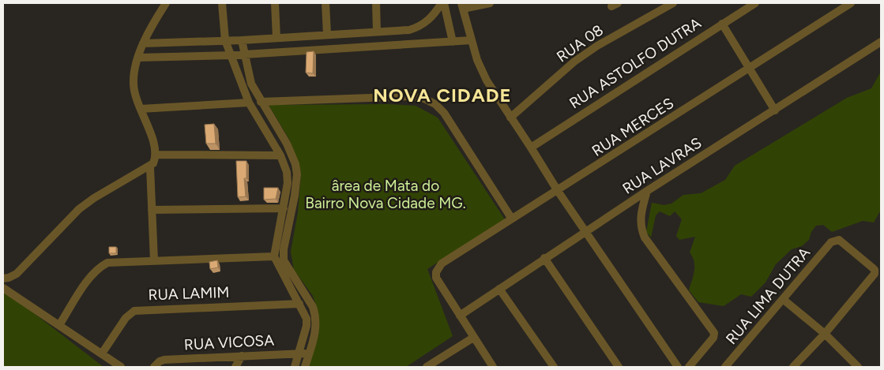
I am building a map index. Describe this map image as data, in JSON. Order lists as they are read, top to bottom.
{
  "streets": {
    "street": [
      "RUA 08",
      "RUA ASTOLFO DUTRA",
      "RUA MERCES",
      "RUA LAVRAS",
      "RUA LAMIM",
      "RUA LIMA DUTRA",
      "RUA VICOSA"
    ]
  },
  "crossings": [
    ["RUA MERCES", "RUA LAVRAS"]
  ],
  "districts": ["NOVA CIDADE"],
  "parks": ["ârea de Mata do Bairro Nova Cidade MG."]
}
